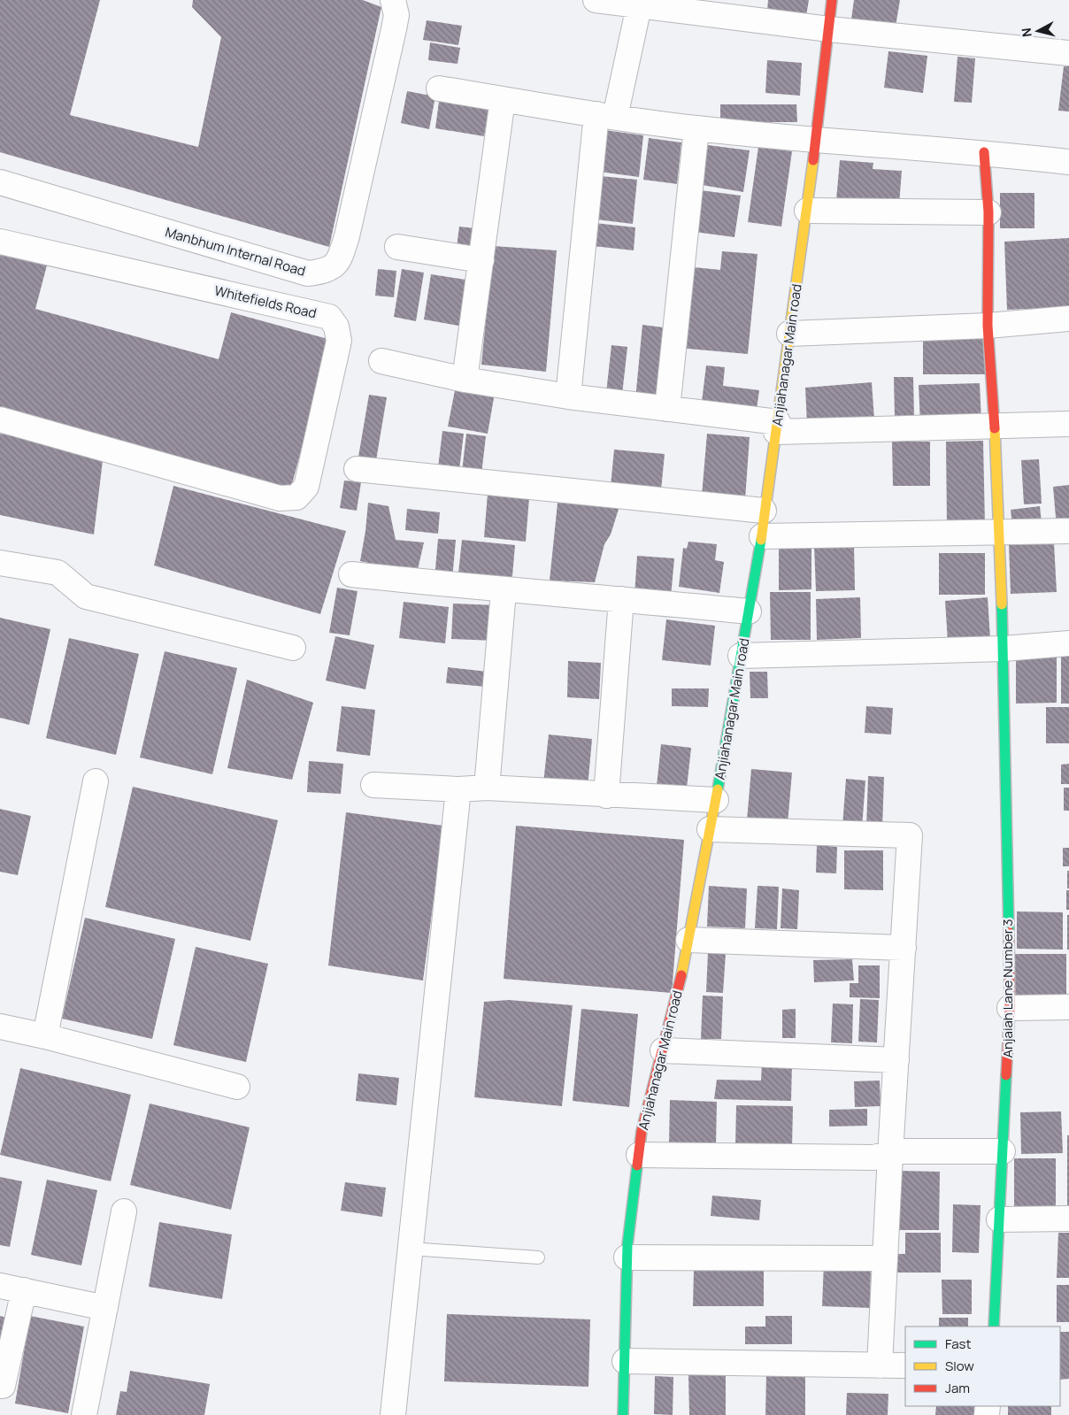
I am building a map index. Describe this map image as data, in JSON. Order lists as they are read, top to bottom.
{
  "streets": {
    "street": [
      "Manbhum Internal Road",
      "Whitefields Road",
      "Anjiahanagar Main road",
      "Anjaiah Lane Number 3"
    ]
  },
  "legend": ["Fast", "Slow", "Jam"],
  "north": "left"
}
